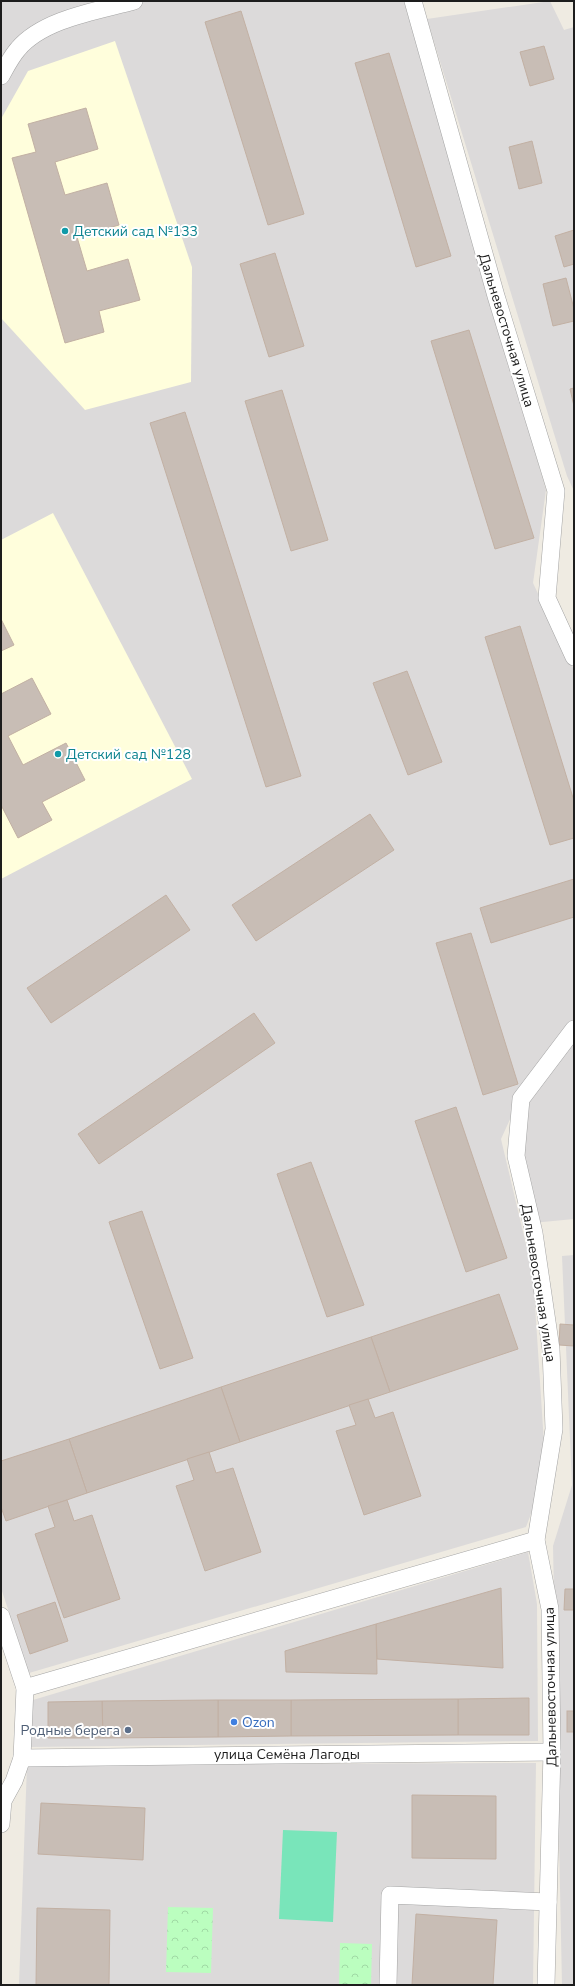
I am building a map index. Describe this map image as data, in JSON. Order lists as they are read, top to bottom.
{
  "streets": {
    "street": ["Дальневосточная улица", "улица Семёна Лагоды"]
  },
  "crossings": [
    ["Дальневосточная улица", "улица Семёна Лагоды"]
  ],
  "places": [
    "Детский сад №133",
    "Детский сад №128",
    "Ozon",
    "Родные берега"
  ]
}
